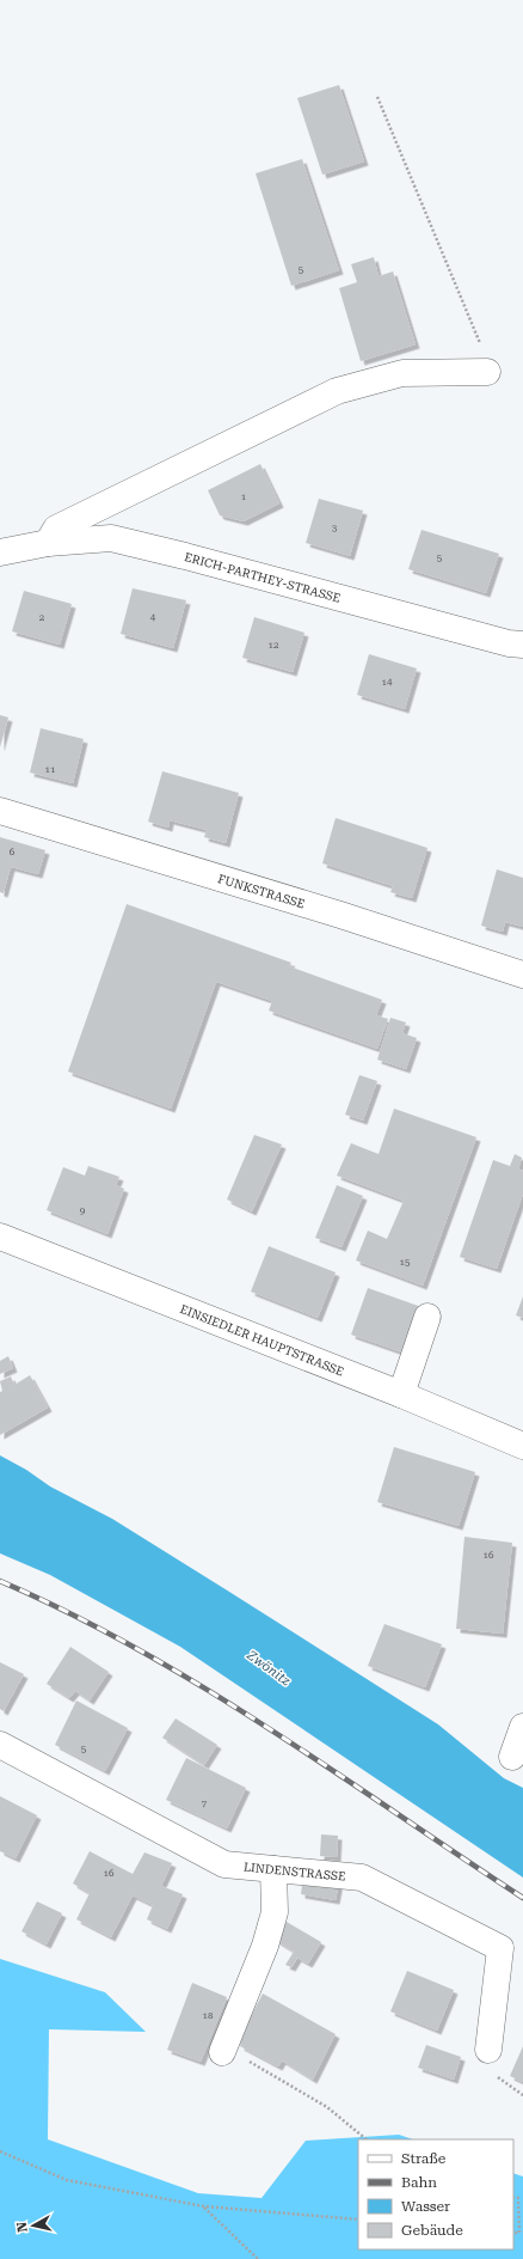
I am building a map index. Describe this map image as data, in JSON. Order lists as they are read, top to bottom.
{
  "streets": {
    "street": [
      "ERICH-PARTHEY-STRASSE",
      "FUNKSTRASSE",
      "EINSIEDLER HAUPTSTRASSE",
      "LINDENSTRASSE"
    ]
  },
  "water": ["Zwönitz"],
  "house_numbers": [
    "5",
    "1",
    "3",
    "5",
    "2",
    "4",
    "12",
    "14",
    "11",
    "6",
    "9",
    "15",
    "16",
    "5",
    "7",
    "16",
    "18"
  ],
  "legend": [
    "Straße",
    "Bahn",
    "Wasser",
    "Gebäude"
  ],
  "north": "left"
}
